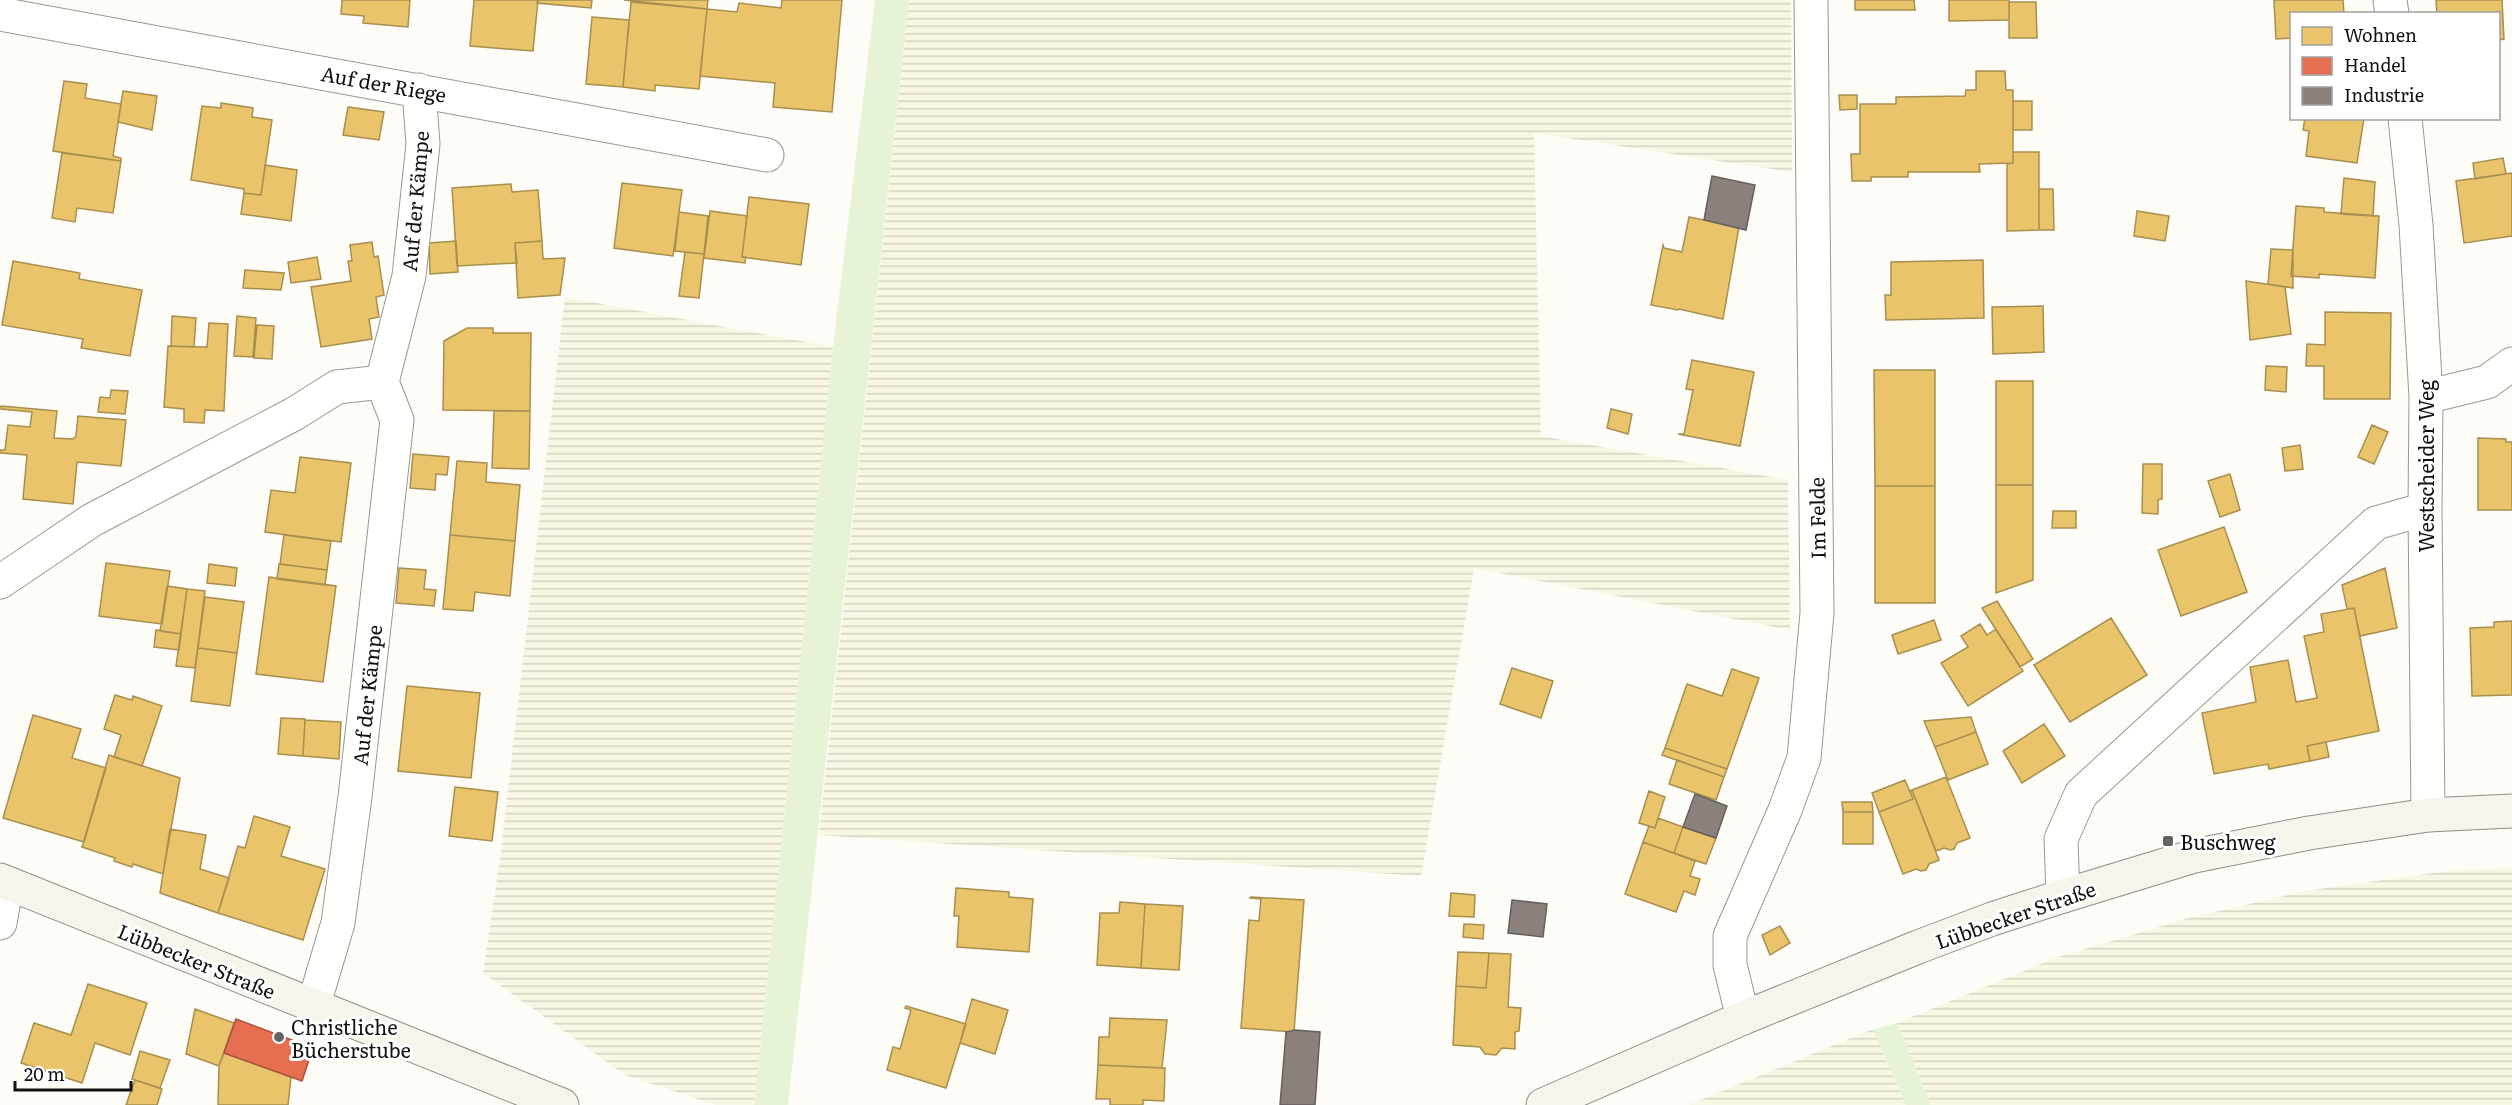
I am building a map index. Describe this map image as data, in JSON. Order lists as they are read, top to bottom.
{
  "streets": {
    "main road": ["Lübbecker Straße"],
    "street": [
      "Auf der Riege",
      "Auf der Kämpe",
      "Westscheider Weg",
      "Im Felde"
    ]
  },
  "crossings": [
    ["Auf der Riege", "Auf der Kämpe"],
    ["Auf der Kämpe", "Lübbecker Straße"],
    ["Westscheider Weg", "Lübbecker Straße"],
    ["Im Felde", "Lübbecker Straße"]
  ],
  "places": {
    "transit": ["Buschweg"],
    "other": ["Christliche Bücherstube"]
  },
  "legend": ["Wohnen", "Handel", "Industrie"],
  "scale_bar": "20 m"
}
